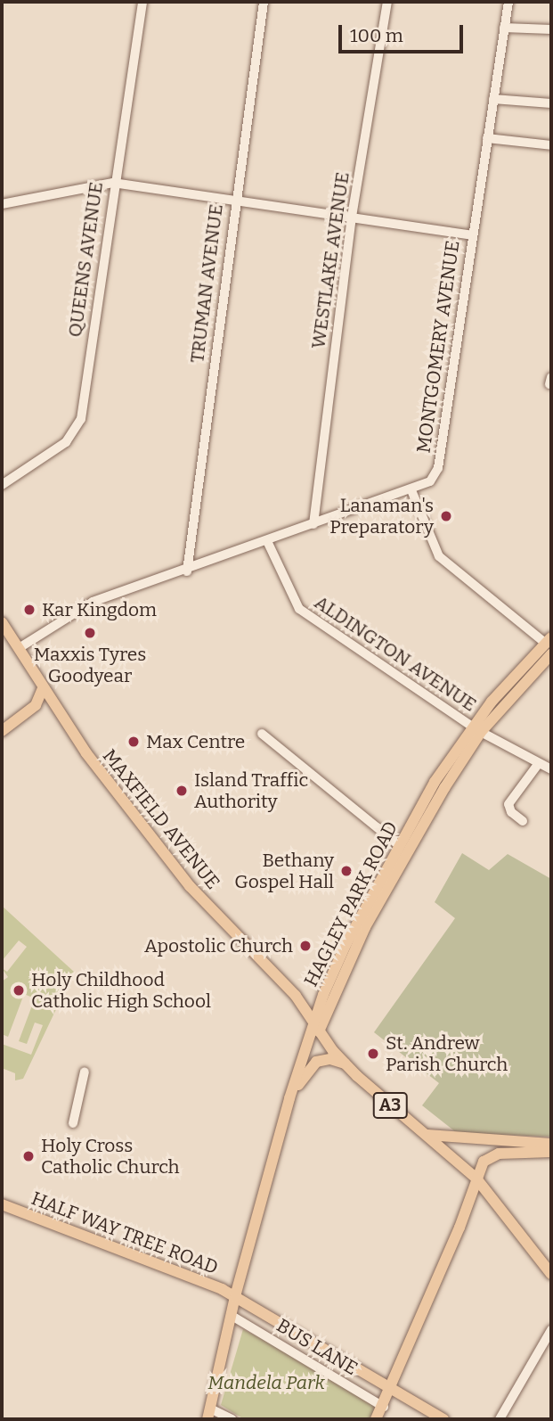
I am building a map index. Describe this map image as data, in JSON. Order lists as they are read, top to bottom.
{
  "streets": {
    "main road": [
      "MAXFIELD AVENUE",
      "HAGLEY PARK ROAD",
      "A3",
      "HALF WAY TREE ROAD"
    ],
    "street": [
      "QUEENS AVENUE",
      "WESTLAKE AVENUE",
      "TRUMAN AVENUE",
      "MONTGOMERY AVENUE",
      "ALDINGTON AVENUE",
      "BUS LANE"
    ]
  },
  "crossings": [
    ["WESTLAKE AVENUE", "MONTGOMERY AVENUE"],
    ["TRUMAN AVENUE", "MONTGOMERY AVENUE"],
    ["MONTGOMERY AVENUE", "ALDINGTON AVENUE"],
    ["ALDINGTON AVENUE", "HAGLEY PARK ROAD"],
    ["MAXFIELD AVENUE", "HAGLEY PARK ROAD"],
    ["MAXFIELD AVENUE", "A3"],
    ["HAGLEY PARK ROAD", "A3"],
    ["HAGLEY PARK ROAD", "HALF WAY TREE ROAD"],
    ["HAGLEY PARK ROAD", "BUS LANE"]
  ],
  "parks": ["Mandela Park"],
  "places": [
    "Lanaman's Preparatory",
    "Kar Kingdom",
    "Maxxis Tyres Goodyear",
    "Max Centre",
    "Island Traffic Authority",
    "Bethany Gospel Hall",
    "Apostolic Church",
    "Holy Childhood Catholic High School",
    "St. Andrew Parish Church",
    "Holy Cross Catholic Church"
  ],
  "scale_bar": "100 m"
}
